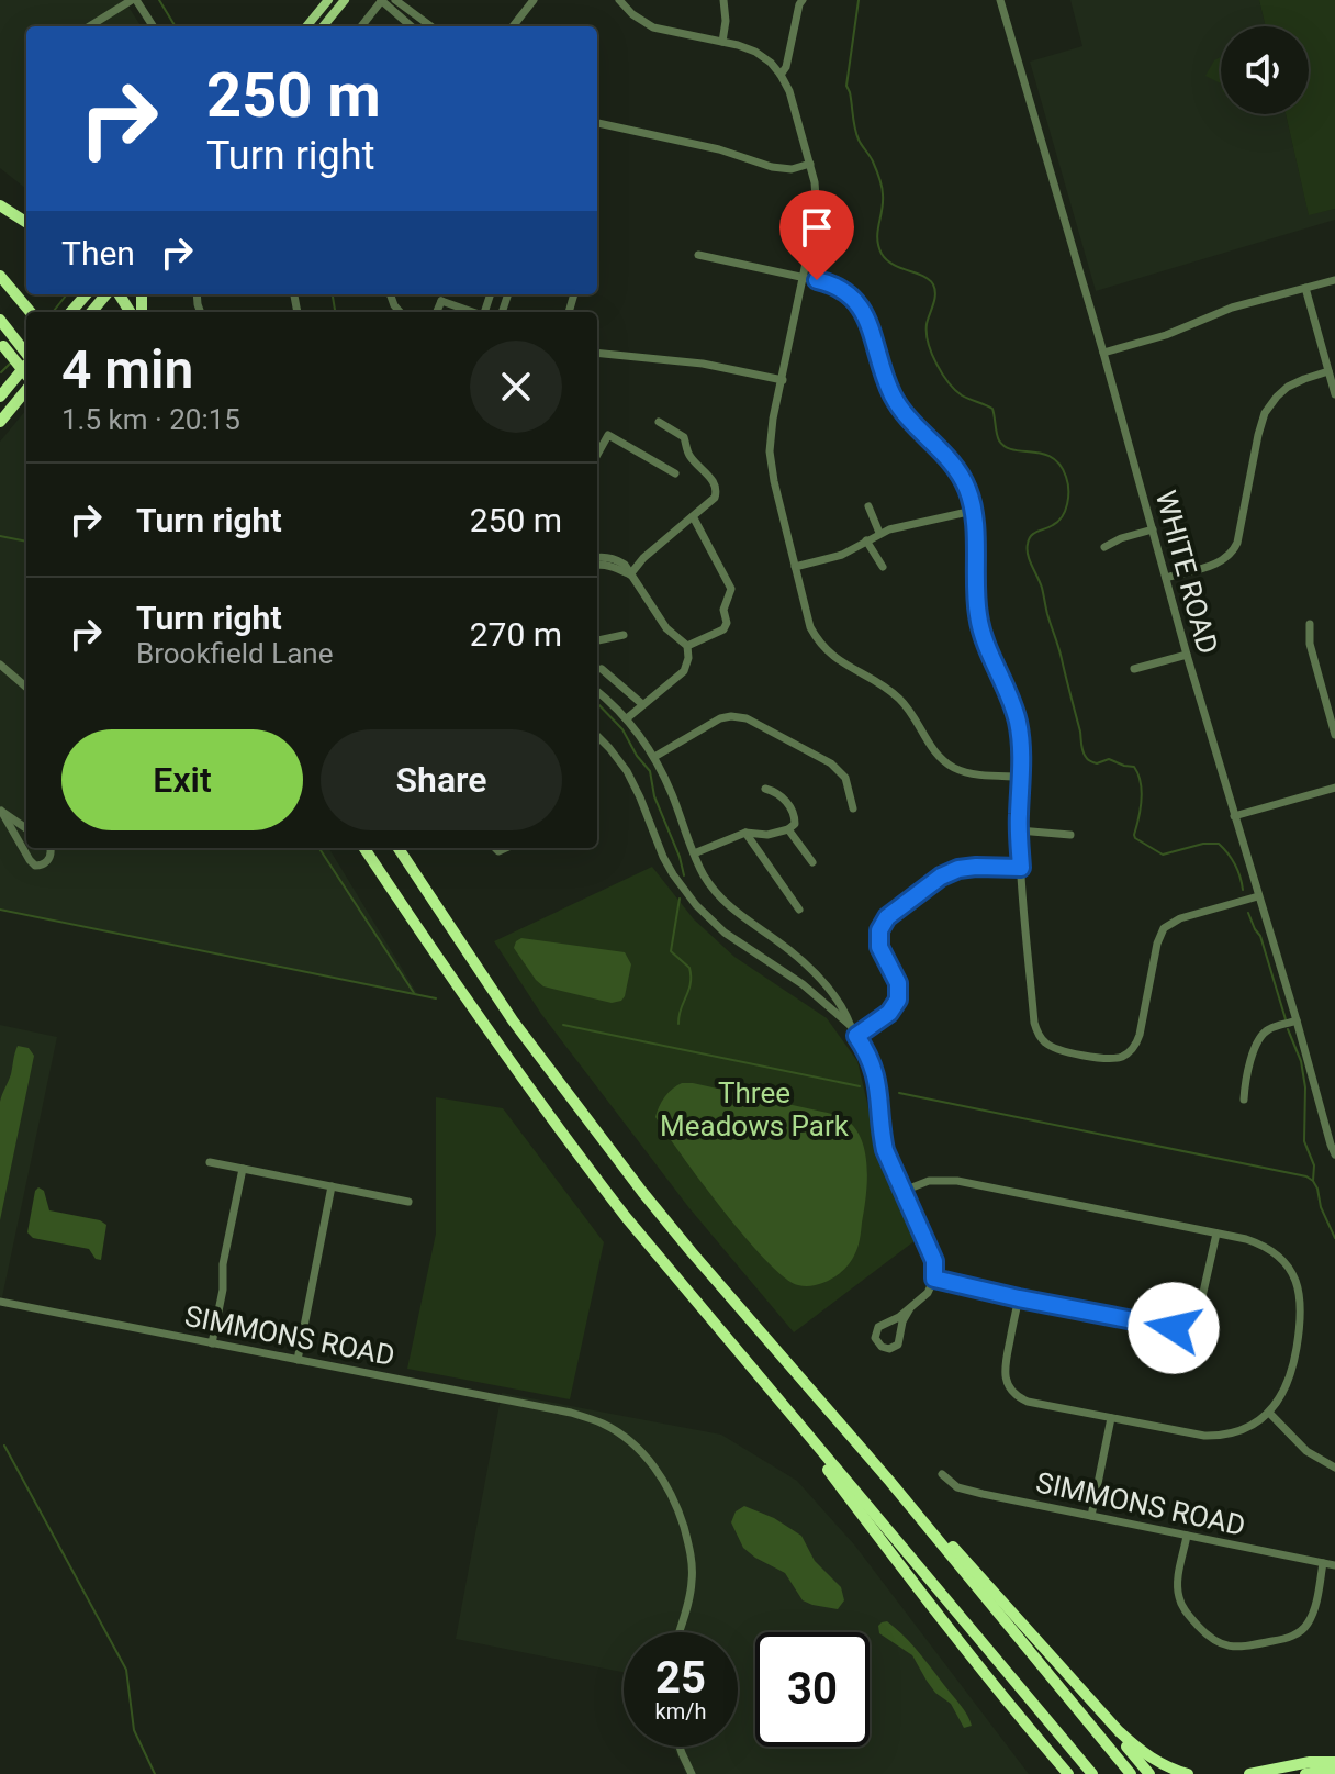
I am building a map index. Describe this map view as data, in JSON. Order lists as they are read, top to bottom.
{
  "streets": {
    "street": ["WHITE ROAD", "SIMMONS ROAD"]
  },
  "parks": ["Three Meadows Park"],
  "page": {
    "turn": ["250 m", "Turn right"],
    "then": "Then",
    "heading": ["4 min", "1.5 km · 20:15"],
    "list": [
      {
        "name": "Turn right",
        "value": "250 m"
      },
      {
        "name": "Turn right",
        "note": "Brookfield Lane",
        "value": "270 m"
      }
    ],
    "buttons": ["Exit", "Share"],
    "speed": "25 km/h",
    "limit": "30"
  }
}
